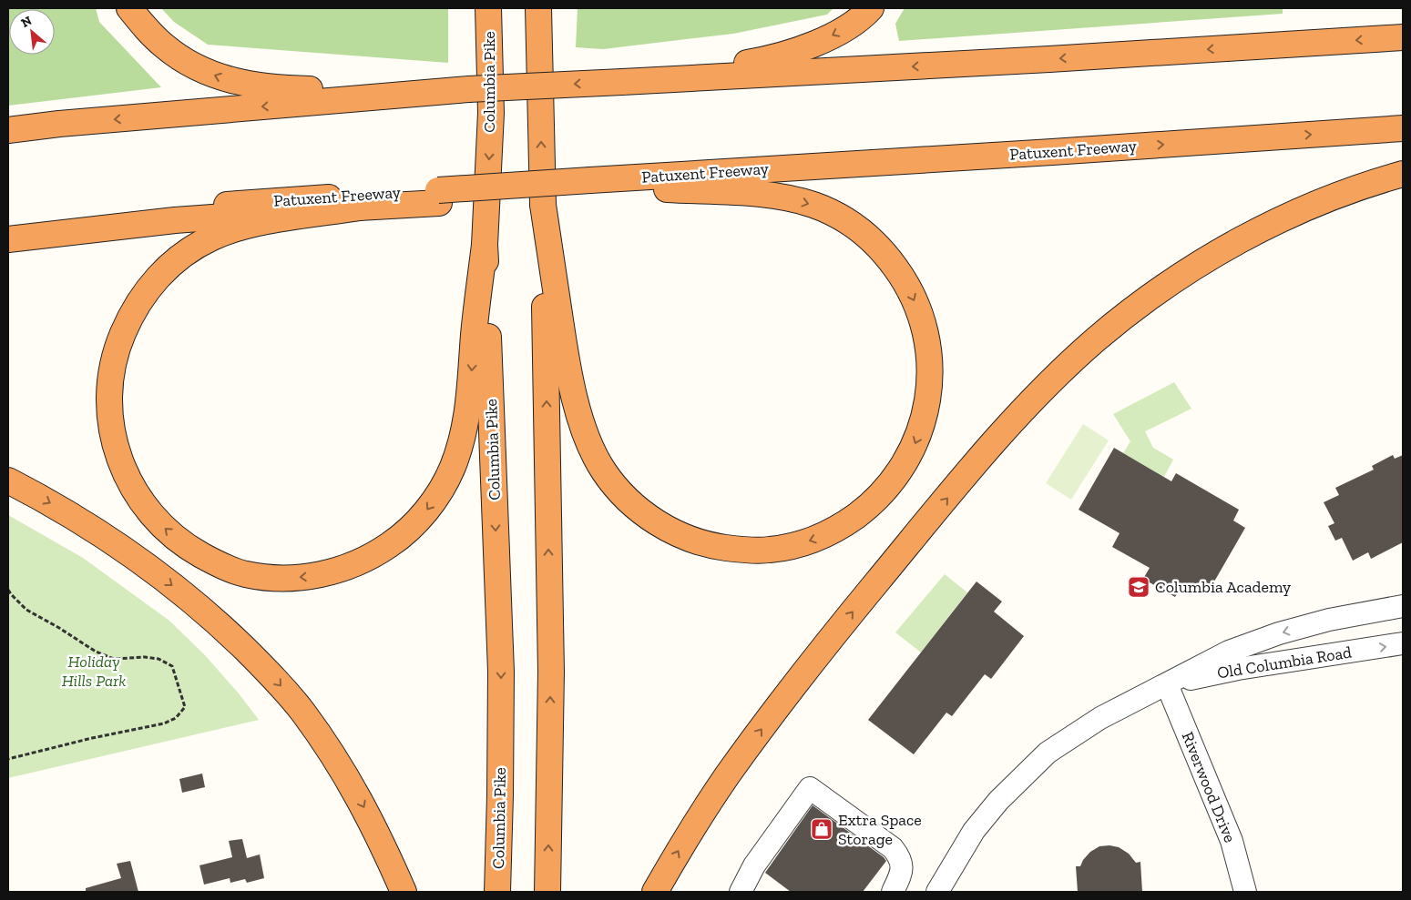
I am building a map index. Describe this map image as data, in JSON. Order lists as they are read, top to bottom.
{
  "streets": {
    "highway": ["Columbia Pike", "Patuxent Freeway"],
    "street": ["Old Columbia Road", "Riverwood Drive"]
  },
  "crossings": [
    ["Old Columbia Road", "Riverwood Drive"]
  ],
  "parks": ["Holiday Hills Park"],
  "places": {
    "school or university": ["Columbia Academy"],
    "shop": ["Extra Space Storage"]
  },
  "north": "top left"
}
